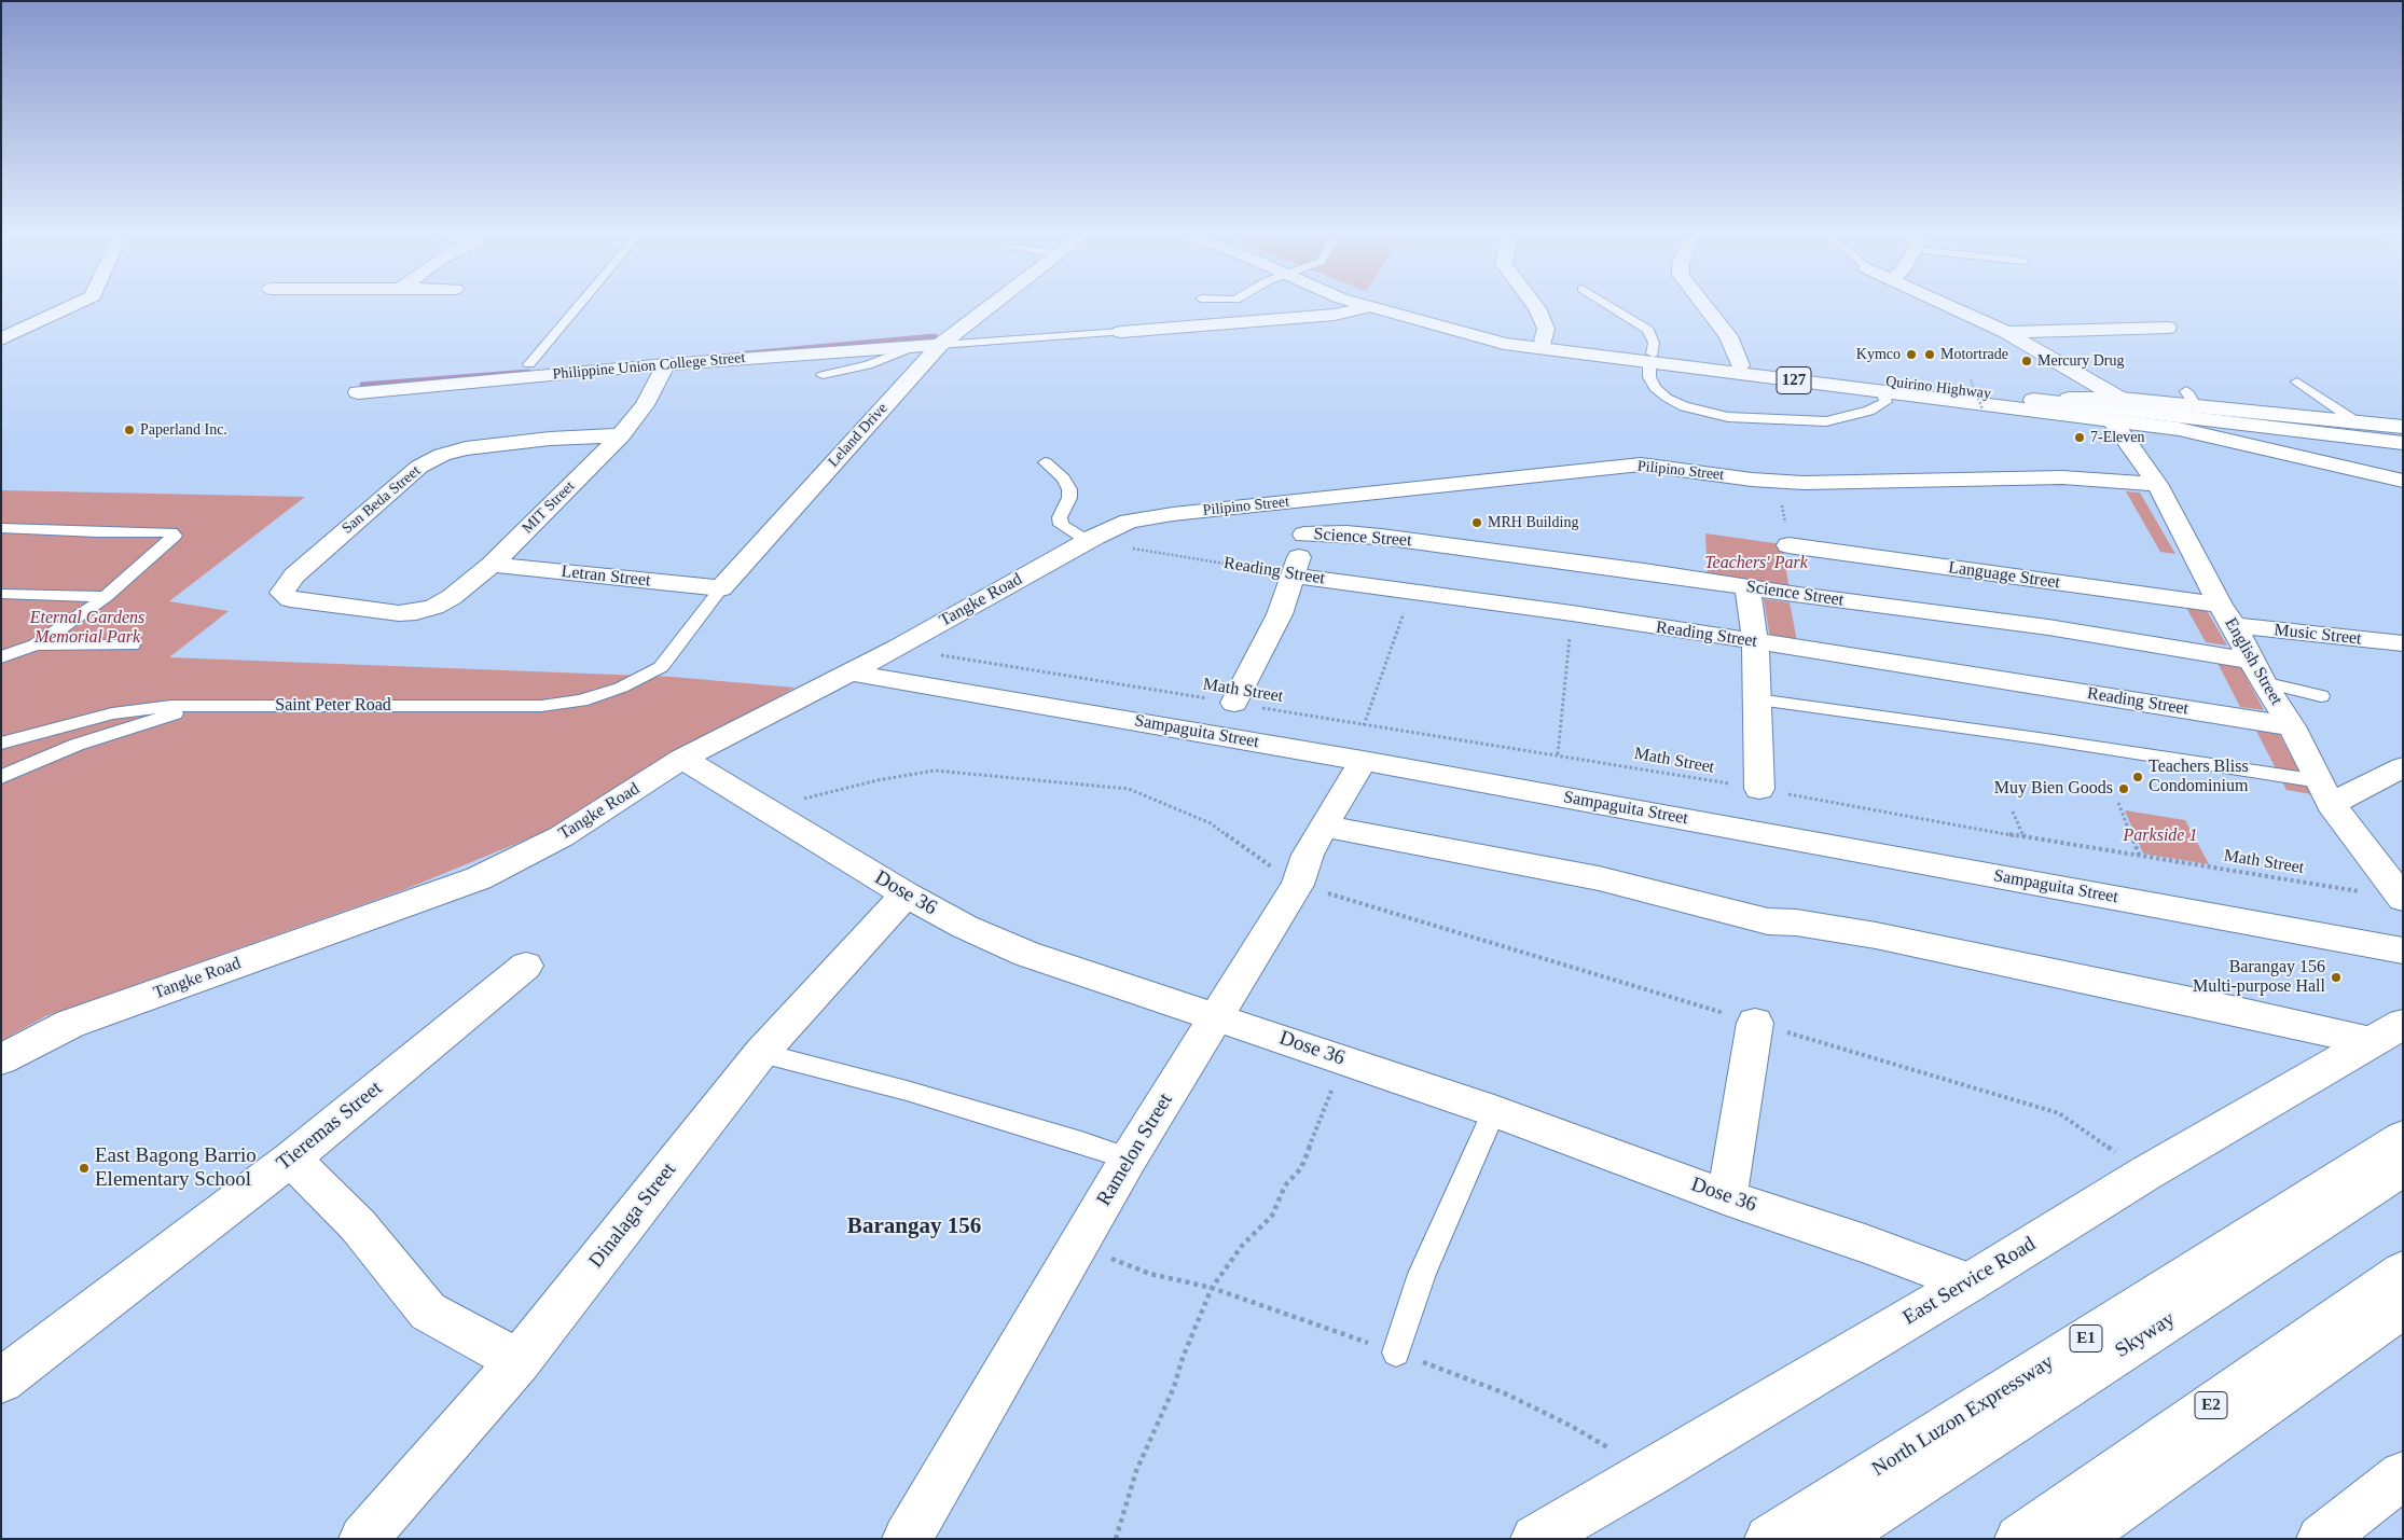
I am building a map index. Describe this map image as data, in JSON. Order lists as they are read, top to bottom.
{
  "streets": {
    "main road": [
      "Philippine Union College Street",
      "127",
      "Quirino Highway",
      "Leland Drive",
      "Pilipino Street",
      "San Beda Street",
      "MIT Street",
      "Science Street",
      "Reading Street",
      "Language Street",
      "Letran Street",
      "Tangke Road",
      "Music Street",
      "English Street",
      "Sampaguita Street",
      "Dose 36",
      "Tieremas Street",
      "Ramelon Street",
      "Dinalaga Street",
      "East Service Road",
      "Skyway",
      "E1",
      "E2",
      "North Luzon Expressway"
    ],
    "lane": ["Saint Peter Road"],
    "path": ["Math Street"]
  },
  "crossings": [
    ["Philippine Union College Street", "Leland Drive"],
    ["Philippine Union College Street", "MIT Street"],
    ["Quirino Highway", "English Street"],
    ["Leland Drive", "Letran Street"],
    ["Leland Drive", "Saint Peter Road"],
    ["Pilipino Street", "Tangke Road"],
    ["Pilipino Street", "English Street"],
    ["San Beda Street", "MIT Street"],
    ["MIT Street", "Letran Street"],
    ["Science Street", "English Street"],
    ["Reading Street", "English Street"],
    ["Language Street", "Music Street"],
    ["Language Street", "English Street"],
    ["Tangke Road", "Sampaguita Street"],
    ["Tangke Road", "Dose 36"],
    ["Music Street", "English Street"],
    ["English Street", "Math Street"],
    ["Math Street", "Sampaguita Street"],
    ["Math Street", "Ramelon Street"],
    ["Sampaguita Street", "Ramelon Street"],
    ["Dose 36", "Ramelon Street"],
    ["Dose 36", "Dinalaga Street"],
    ["Dose 36", "East Service Road"]
  ],
  "districts": ["Barangay 156"],
  "parks": ["Teachers' Park", "Eternal Gardens Memorial Park", "Parkside 1"],
  "places": [
    "Kymco",
    "Motortrade",
    "Mercury Drug",
    "Paperland Inc.",
    "7-Eleven",
    "MRH Building",
    "Teachers Bliss Condominium",
    "Muy Bien Goods",
    "Barangay 156 Multi-purpose Hall",
    "East Bagong Barrio Elementary School"
  ]
}
